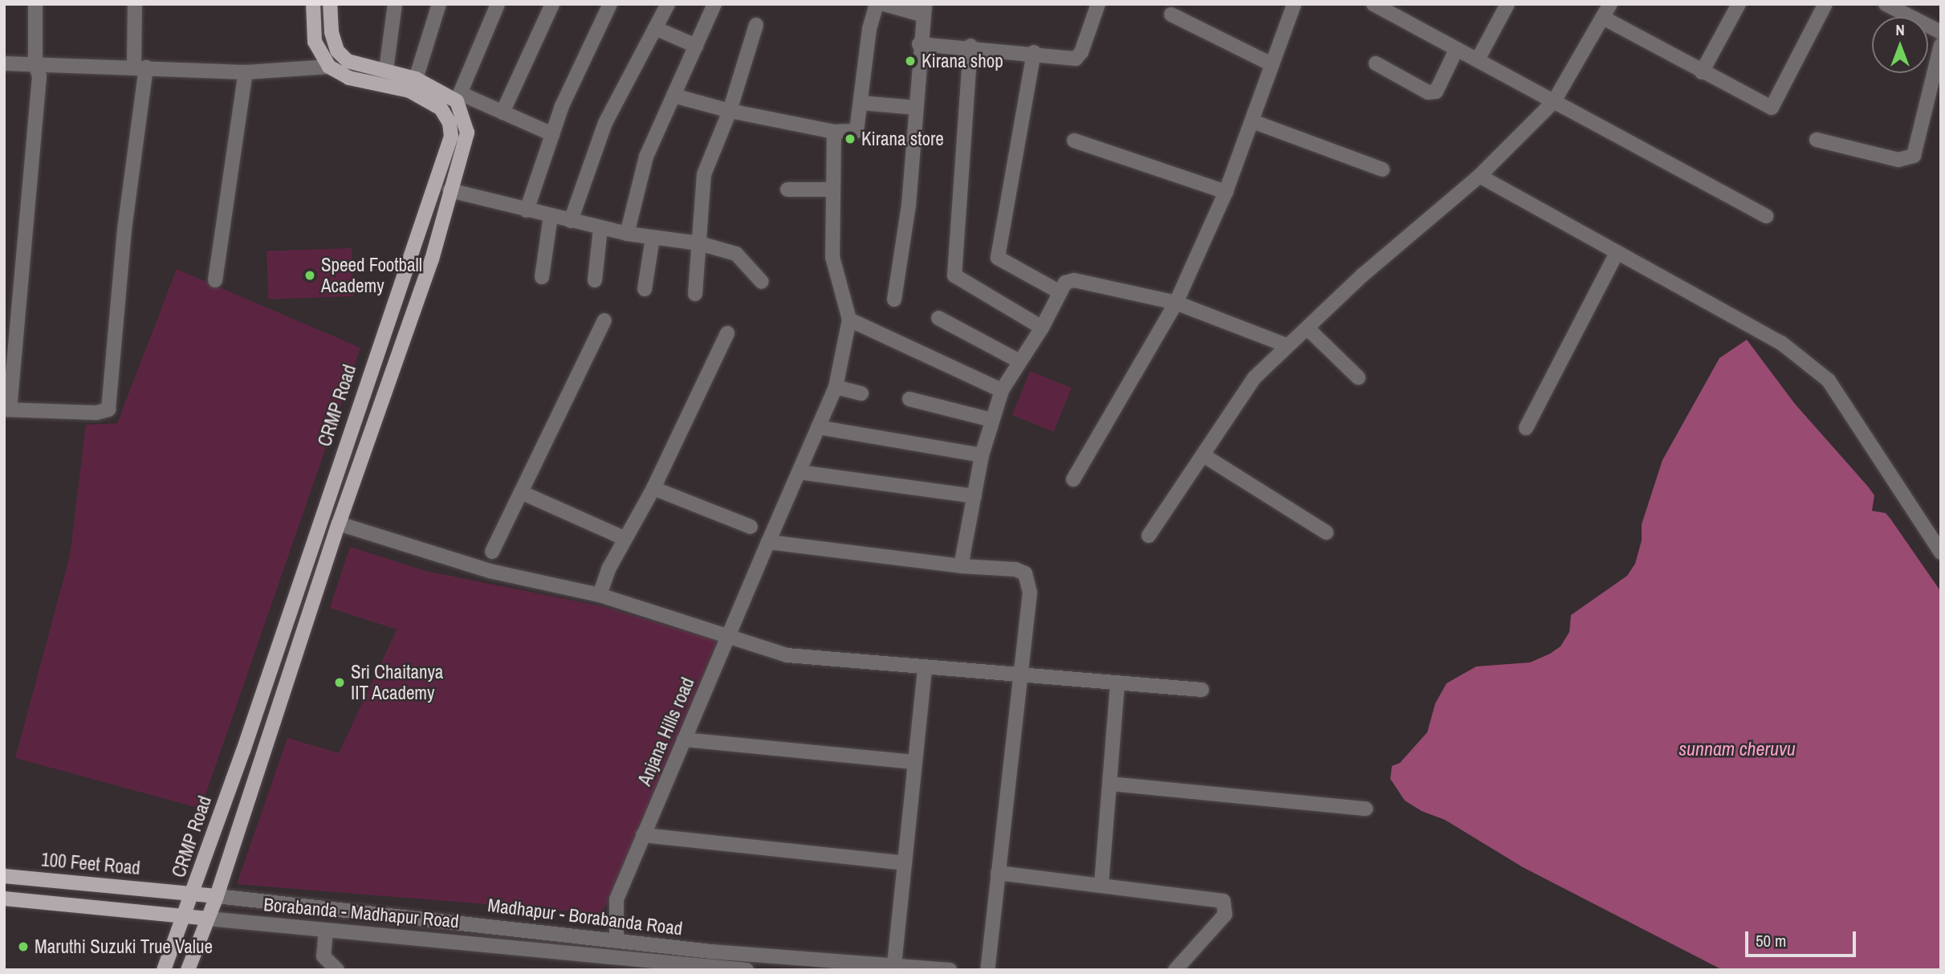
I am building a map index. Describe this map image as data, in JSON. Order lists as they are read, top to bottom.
{
  "streets": {
    "main road": ["CRMP Road", "100 Feet Road"],
    "street": ["Anjana Hills road", "Borabanda - Madhapur Road", "Madhapur - Borabanda Road"]
  },
  "crossings": [
    ["CRMP Road", "100 Feet Road"],
    ["Anjana Hills road", "Madhapur - Borabanda Road"],
    ["100 Feet Road", "Madhapur - Borabanda Road"]
  ],
  "water": ["sunnam cheruvu"],
  "places": [
    "Kirana shop",
    "Kirana store",
    "Speed Football Academy",
    "Sri Chaitanya IIT Academy",
    "Maruthi Suzuki True Value"
  ],
  "scale_bar": "50 m",
  "north": "top"
}
